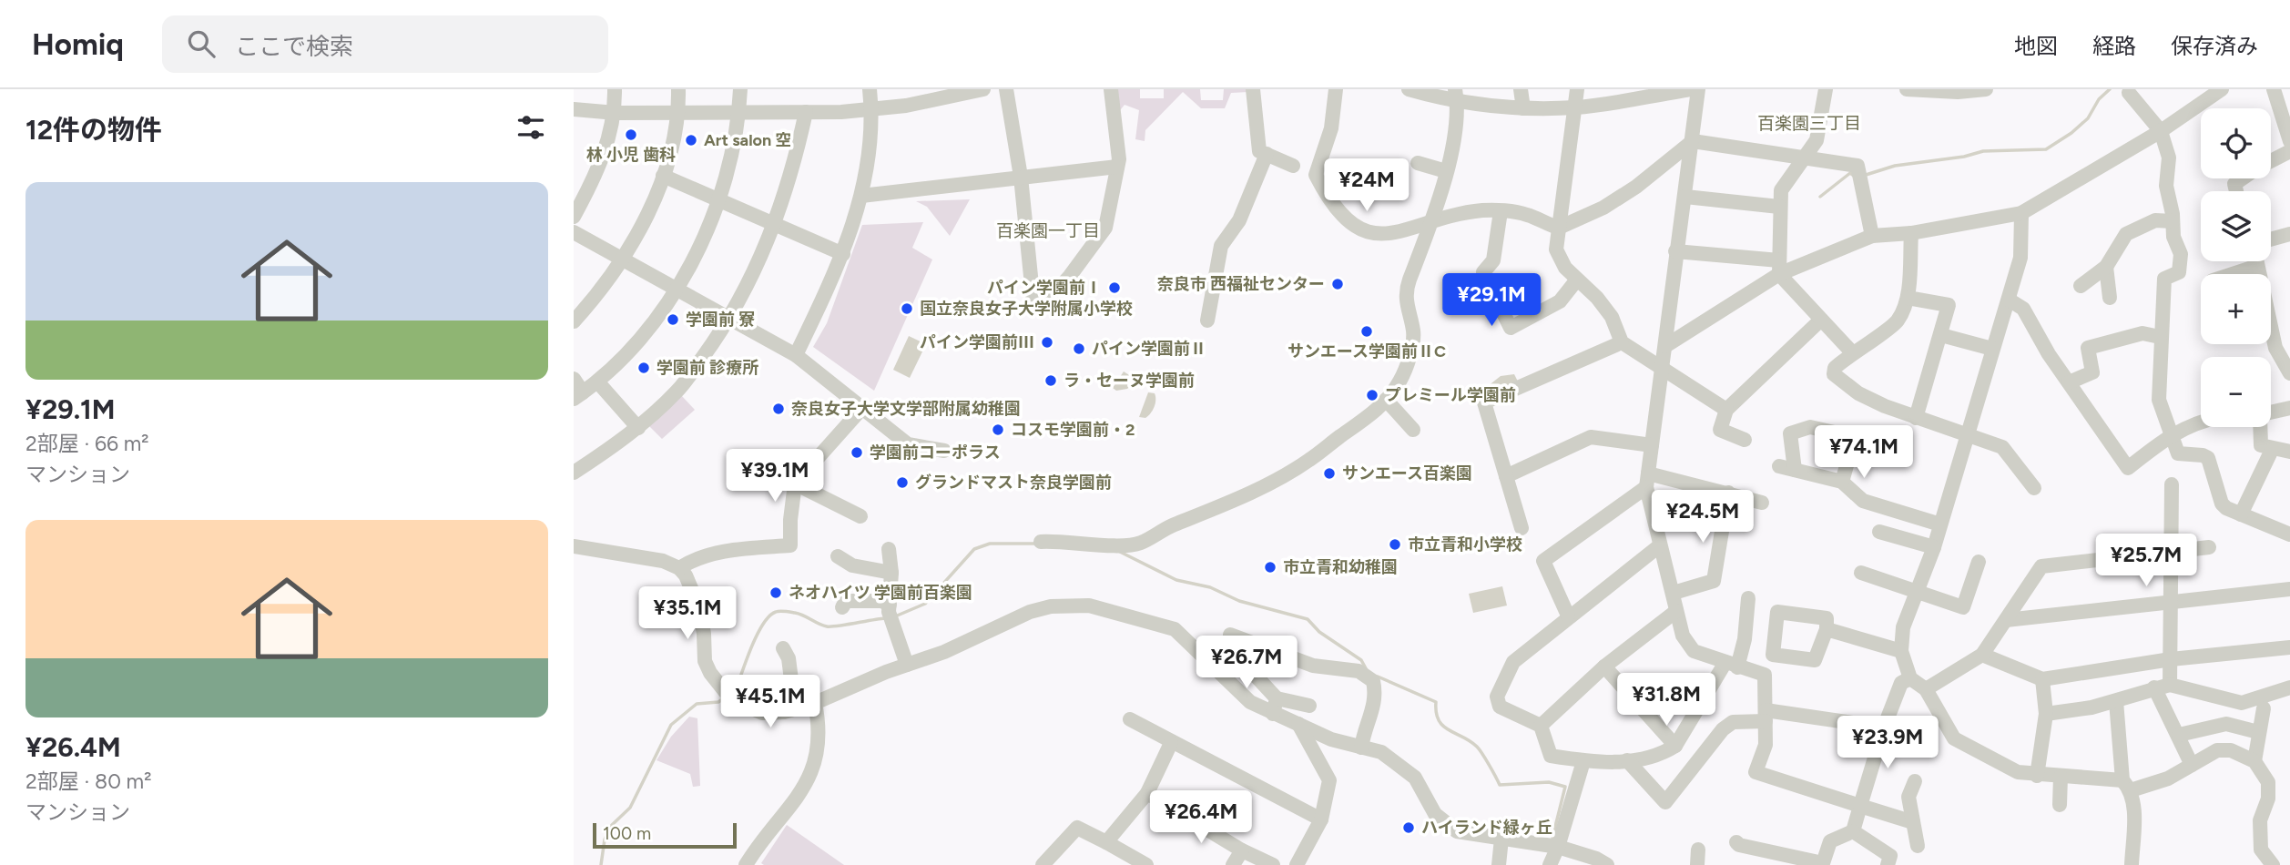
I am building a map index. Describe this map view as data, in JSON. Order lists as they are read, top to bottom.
{
  "districts": ["百楽園三丁目", "百楽園一丁目"],
  "places": [
    "林 小児 歯科",
    "Art salon 空",
    "奈良市 西福祉センター",
    "パイン学園前Ⅰ",
    "国立奈良女子大学附属小学校",
    "学園前 寮",
    "サンエース学園前ⅡC",
    "パイン学園前Ⅲ",
    "パイン学園前Ⅱ",
    "学園前 診療所",
    "ラ・セーヌ学園前",
    "プレミール学園前",
    "奈良女子大学文学部附属幼稚園",
    "コスモ学園前・2",
    "学園前コーポラス",
    "サンエース百楽園",
    "グランドマスト奈良学園前",
    "市立青和小学校",
    "市立青和幼稚園",
    "ネオハイツ 学園前百楽園",
    "ハイランド緑ヶ丘"
  ],
  "scale_bar": "100 m",
  "page": {
    "header": "Homiq",
    "search": "ここで検索",
    "nav": ["地図", "経路", "保存済み"],
    "heading": "12件の物件",
    "map_buttons": ["+", "−"],
    "price": [
      "¥24M",
      "¥29.1M",
      "¥74.1M",
      "¥39.1M",
      "¥24.5M",
      "¥25.7M",
      "¥35.1M",
      "¥26.7M",
      "¥31.8M",
      "¥45.1M",
      "¥23.9M",
      "¥26.4M"
    ],
    "list": [
      {
        "name": "¥29.1M",
        "note": "2部屋 · 66 m² · マンション"
      },
      {
        "name": "¥26.4M",
        "note": "2部屋 · 80 m² · マンション"
      }
    ],
    "scale": "100 m"
  }
}
